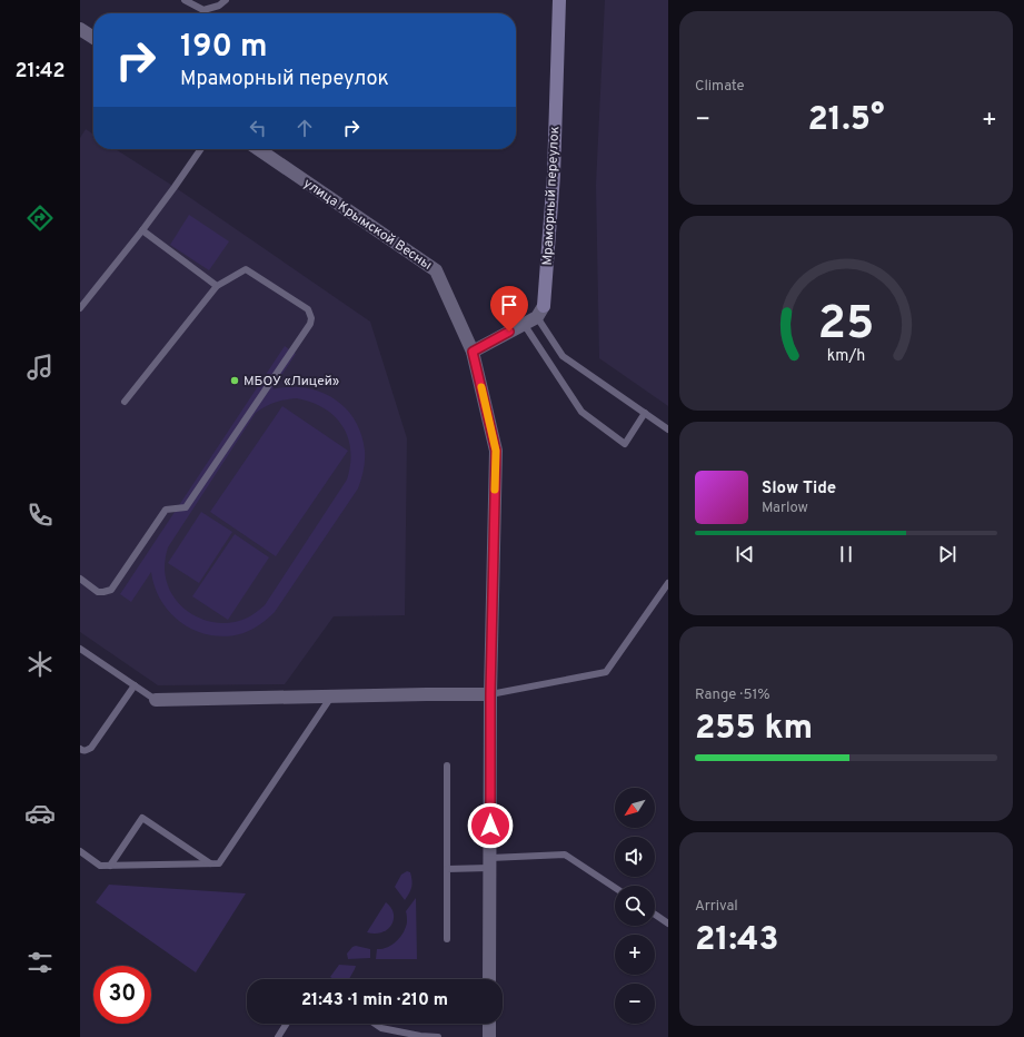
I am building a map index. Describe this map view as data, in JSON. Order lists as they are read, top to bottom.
{
  "streets": {
    "street": ["Мраморный переулок", "улица Крымской Весны"]
  },
  "places": ["МБОУ «Лицей»"],
  "north": "bottom left",
  "page": {
    "tabs": "21:42",
    "tile": [
      "Climate",
      ["Range · 51%", "255 km"],
      ["Arrival", "21:43"]
    ],
    "turn": ["190 m", "Мраморный переулок"],
    "heat": ["−", "21.5°", "+"],
    "song": ["Slow Tide", "Marlow"],
    "map_buttons": ["+", "−"],
    "limit": "30",
    "trip": "21:43 · 1 min · 210 m",
    "gauge": ["25", "km/h"]
  }
}
